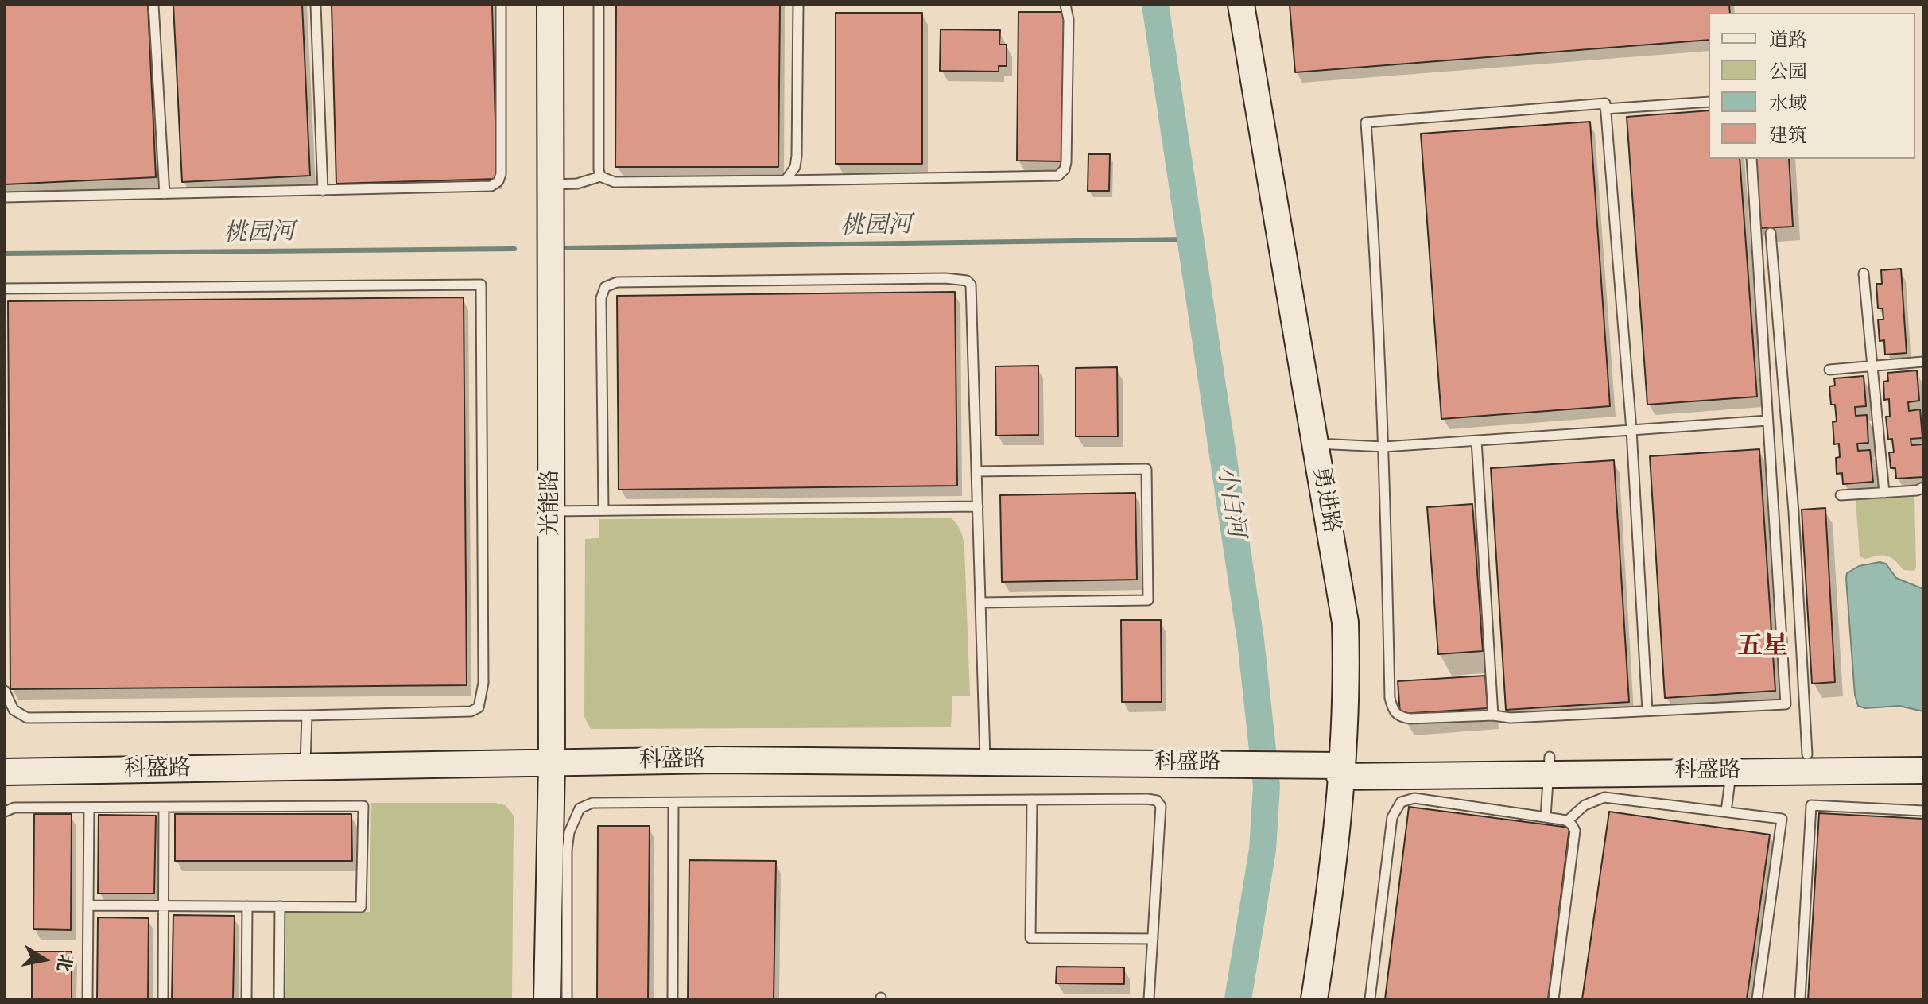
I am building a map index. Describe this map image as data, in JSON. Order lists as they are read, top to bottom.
{
  "streets": {
    "street": ["勇进路", "光能路", "科盛路"]
  },
  "crossings": [
    ["勇进路", "科盛路"],
    ["光能路", "科盛路"]
  ],
  "districts": ["五星"],
  "water": ["桃园河", "小白河"],
  "legend": [
    "道路",
    "公园",
    "水域",
    "建筑"
  ],
  "north": "right"
}
